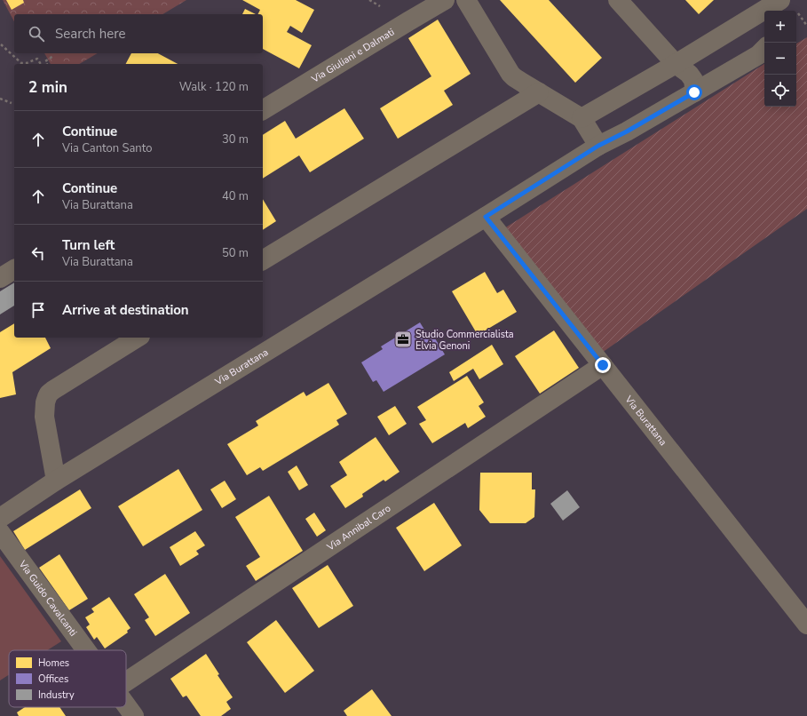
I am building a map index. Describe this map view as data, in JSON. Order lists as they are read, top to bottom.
{
  "streets": {
    "street": [
      "Via Giuliani e Dalmati",
      "Via Burattana",
      "Via Annibal Caro",
      "Via Guido Cavalcanti"
    ]
  },
  "crossings": [
    ["Via Burattana", "Via Annibal Caro"]
  ],
  "places": {
    "office": ["Studio Commercialista Elvia Genoni"]
  },
  "legend": ["Homes", "Offices", "Industry"],
  "page": {
    "map_buttons": ["+", "−"],
    "search": "Search here",
    "heading": ["2 min", "Walk · 120 m"],
    "list": [
      ["Continue", "Via Canton Santo", "30 m"],
      ["Continue", "Via Burattana", "40 m"],
      ["Turn left", "Via Burattana", "50 m"],
      "Arrive at destination"
    ]
  }
}
